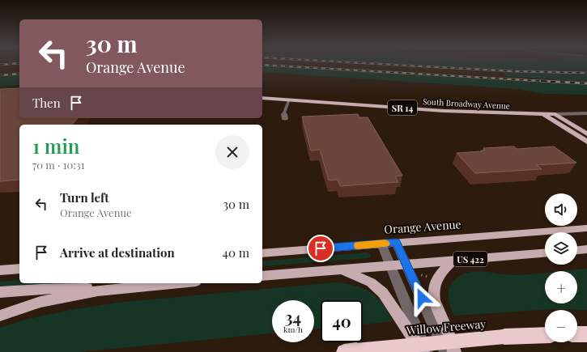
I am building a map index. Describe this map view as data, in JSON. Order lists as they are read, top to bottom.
{
  "streets": {
    "highway": ["Willow Freeway"],
    "main road": [
      "South Broadway Avenue",
      "SR 14",
      "Orange Avenue",
      "US 422"
    ]
  },
  "page": {
    "turn": ["30 m", "Orange Avenue"],
    "then": "Then",
    "heading": ["1 min", "70 m · 10:31"],
    "list": [
      {
        "name": "Turn left",
        "note": "Orange Avenue",
        "value": "30 m"
      },
      {
        "name": "Arrive at destination",
        "value": "40 m"
      }
    ],
    "map_buttons": ["+", "−"],
    "speed": "34 km/h",
    "limit": "40"
  }
}
